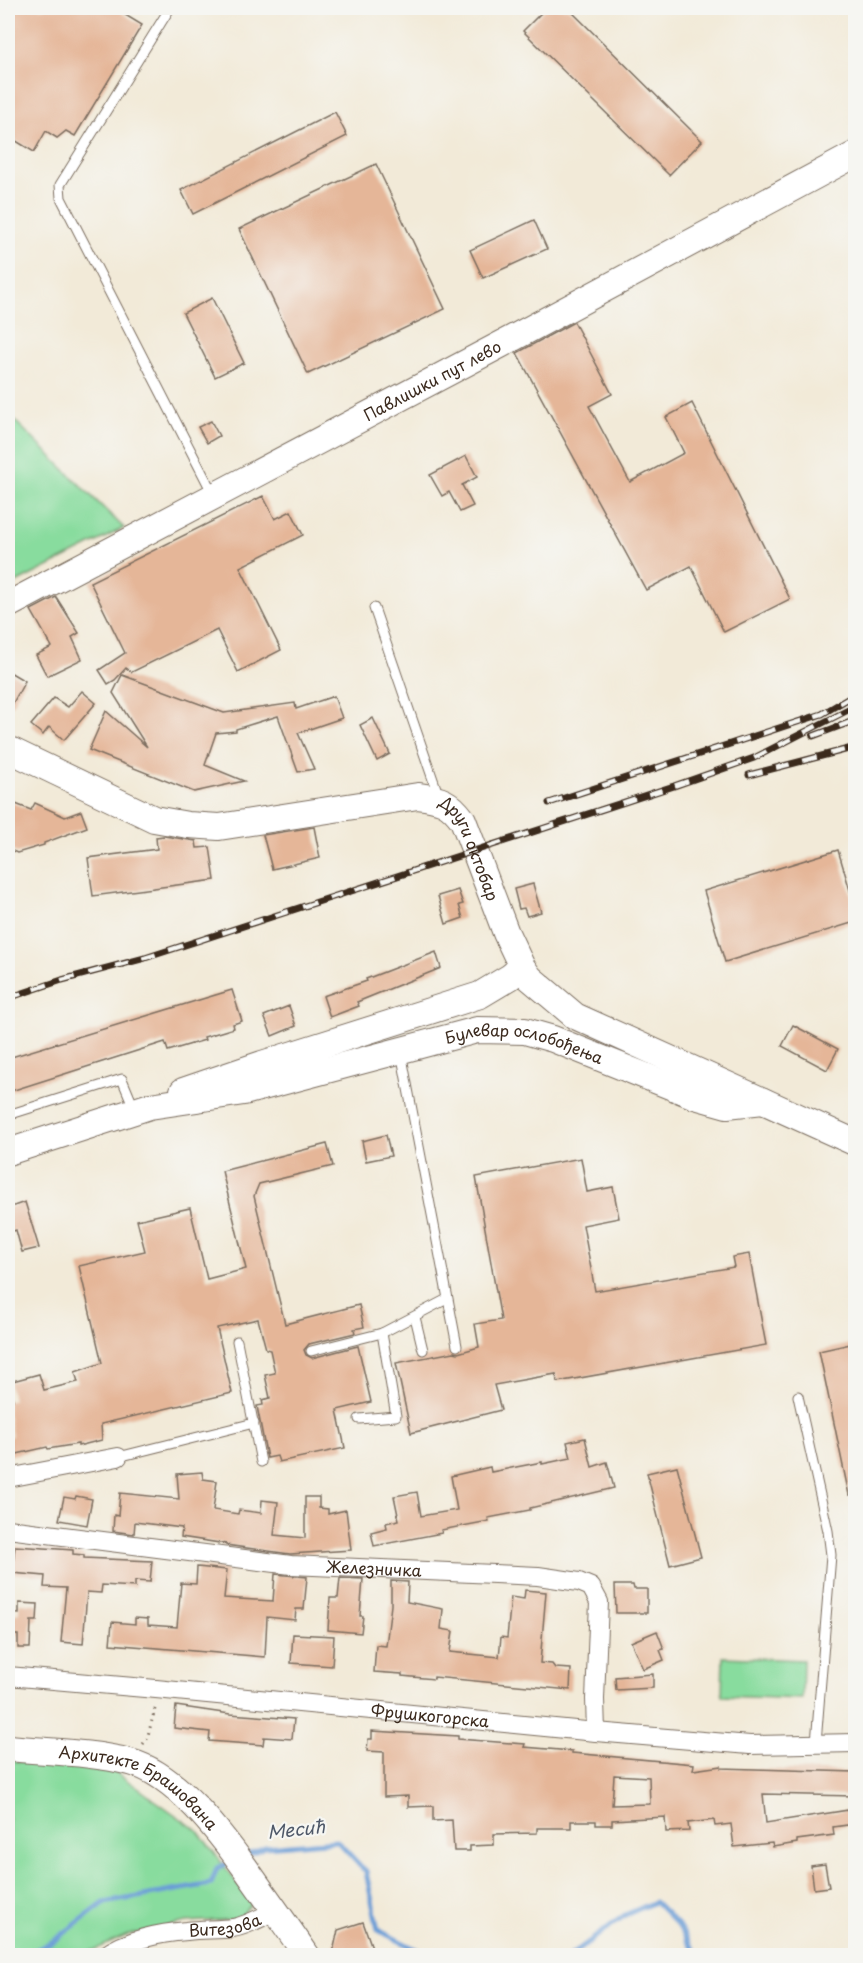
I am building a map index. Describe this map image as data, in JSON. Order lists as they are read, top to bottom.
{
  "streets": {
    "street": [
      "Павлишки пут лево",
      "Други октобар",
      "Булевар ослобођења",
      "Железничка",
      "Фрушкогорска",
      "Архитекте Брашована",
      "Витезова"
    ]
  },
  "crossings": [
    ["Други октобар", "Булевар ослобођења"],
    ["Железничка", "Фрушкогорска"],
    ["Архитекте Брашована", "Витезова"]
  ],
  "water": ["Месић"]
}
